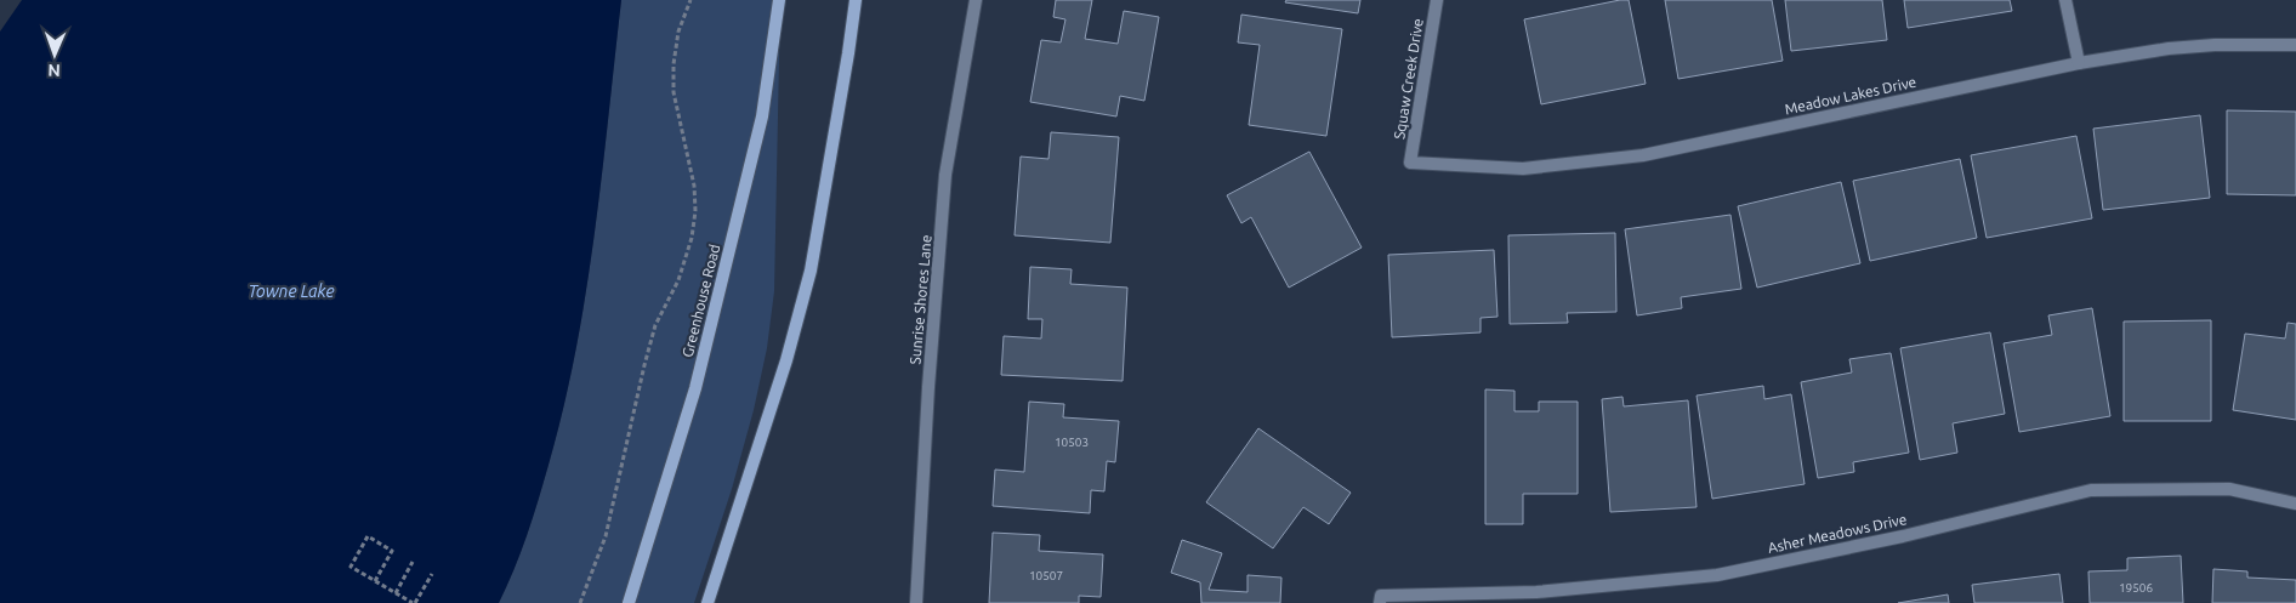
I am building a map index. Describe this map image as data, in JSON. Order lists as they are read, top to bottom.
{
  "streets": {
    "main road": ["Greenhouse Road"],
    "street": [
      "Squaw Creek Drive",
      "Meadow Lakes Drive",
      "Sunrise Shores Lane",
      "Asher Meadows Drive"
    ]
  },
  "crossings": [
    ["Squaw Creek Drive", "Meadow Lakes Drive"]
  ],
  "water": ["Towne Lake"],
  "house_numbers": ["10503", "10507", "19506"],
  "north": "bottom"
}
